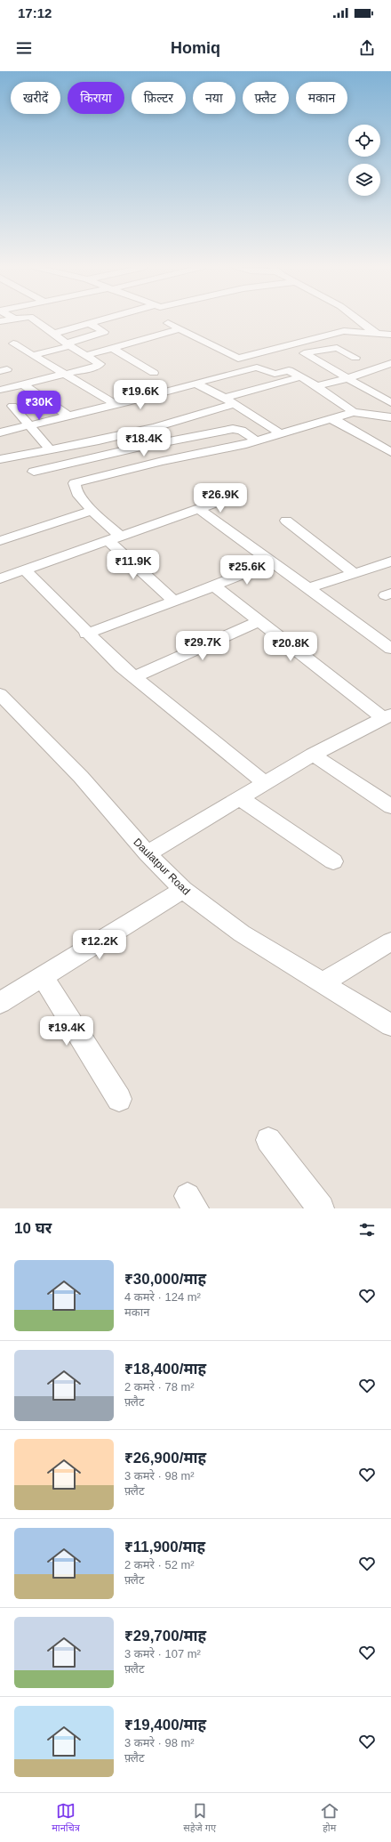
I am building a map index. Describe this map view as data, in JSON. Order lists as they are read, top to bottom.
{
  "streets": {
    "street": ["Daulatpur Road"]
  },
  "page": {
    "status": "17:12",
    "header": "Homiq",
    "chip": [
      "खरीदें",
      "किराया",
      "फ़िल्टर",
      "नया",
      "फ़्लैट",
      "मकान"
    ],
    "price": [
      "₹19.6K",
      "₹30K",
      "₹18.4K",
      "₹26.9K",
      "₹11.9K",
      "₹25.6K",
      "₹29.7K",
      "₹20.8K",
      "₹12.2K",
      "₹19.4K"
    ],
    "heading": "10 घर",
    "list": [
      {
        "name": "₹30,000/माह",
        "note": "4 कमरे · 124 m² · मकान"
      },
      {
        "name": "₹18,400/माह",
        "note": "2 कमरे · 78 m² · फ़्लैट"
      },
      {
        "name": "₹26,900/माह",
        "note": "3 कमरे · 98 m² · फ़्लैट"
      },
      {
        "name": "₹11,900/माह",
        "note": "2 कमरे · 52 m² · फ़्लैट"
      },
      {
        "name": "₹29,700/माह",
        "note": "3 कमरे · 107 m² · फ़्लैट"
      },
      {
        "name": "₹19,400/माह",
        "note": "3 कमरे · 98 m² · फ़्लैट"
      }
    ],
    "tabs": ["मानचित्र", "सहेजे गए", "होम"]
  }
}
